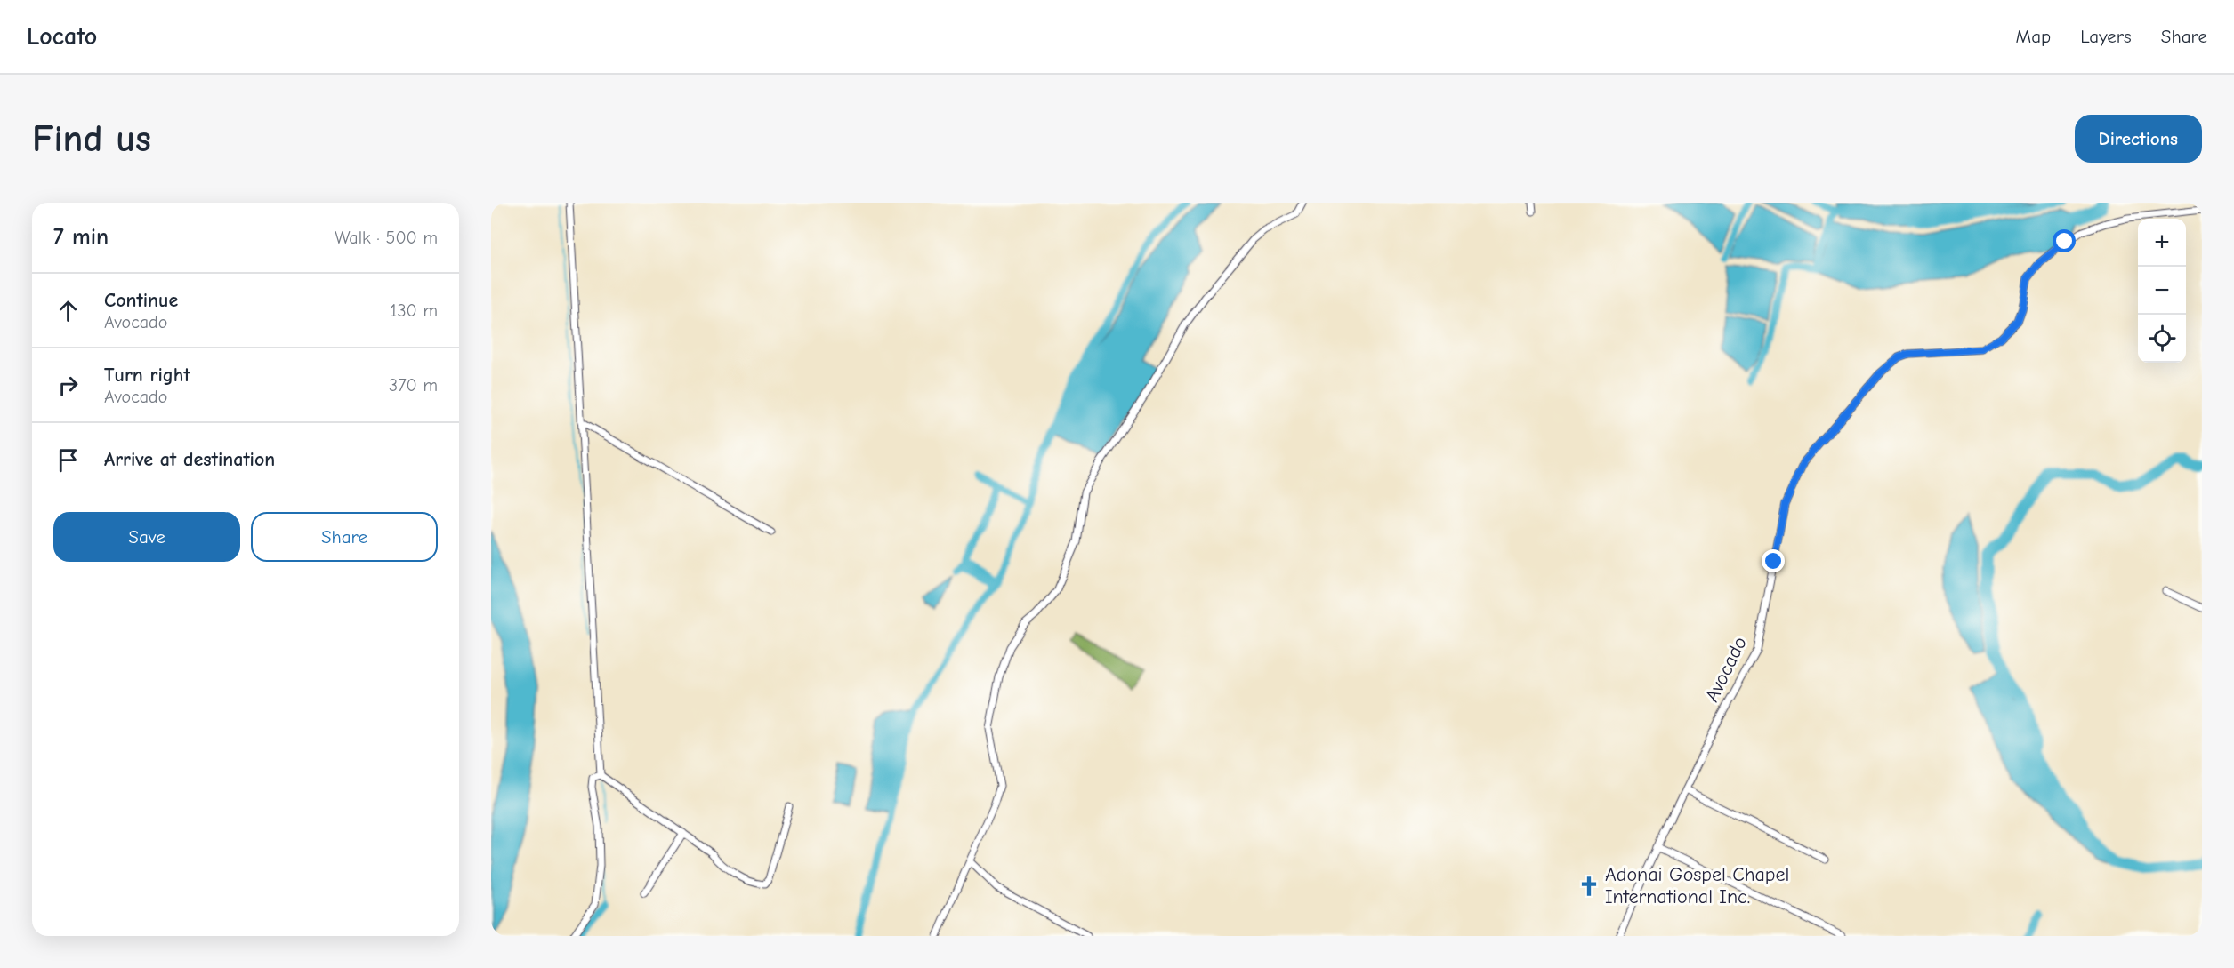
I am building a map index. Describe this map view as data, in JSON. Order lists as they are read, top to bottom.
{
  "streets": {
    "street": ["Avocado"]
  },
  "places": {
    "church": ["Adonai Gospel Chapel International Inc."]
  },
  "page": {
    "header": "Locato",
    "nav": ["Map", "Layers", "Share"],
    "buttons": [
      "Directions",
      ["Save", "Share"]
    ],
    "title": "Find us",
    "heading": ["7 min", "Walk · 500 m"],
    "map_buttons": ["+", "−"],
    "list": [
      ["Continue", "Avocado", "130 m"],
      ["Turn right", "Avocado", "370 m"],
      "Arrive at destination"
    ]
  }
}
